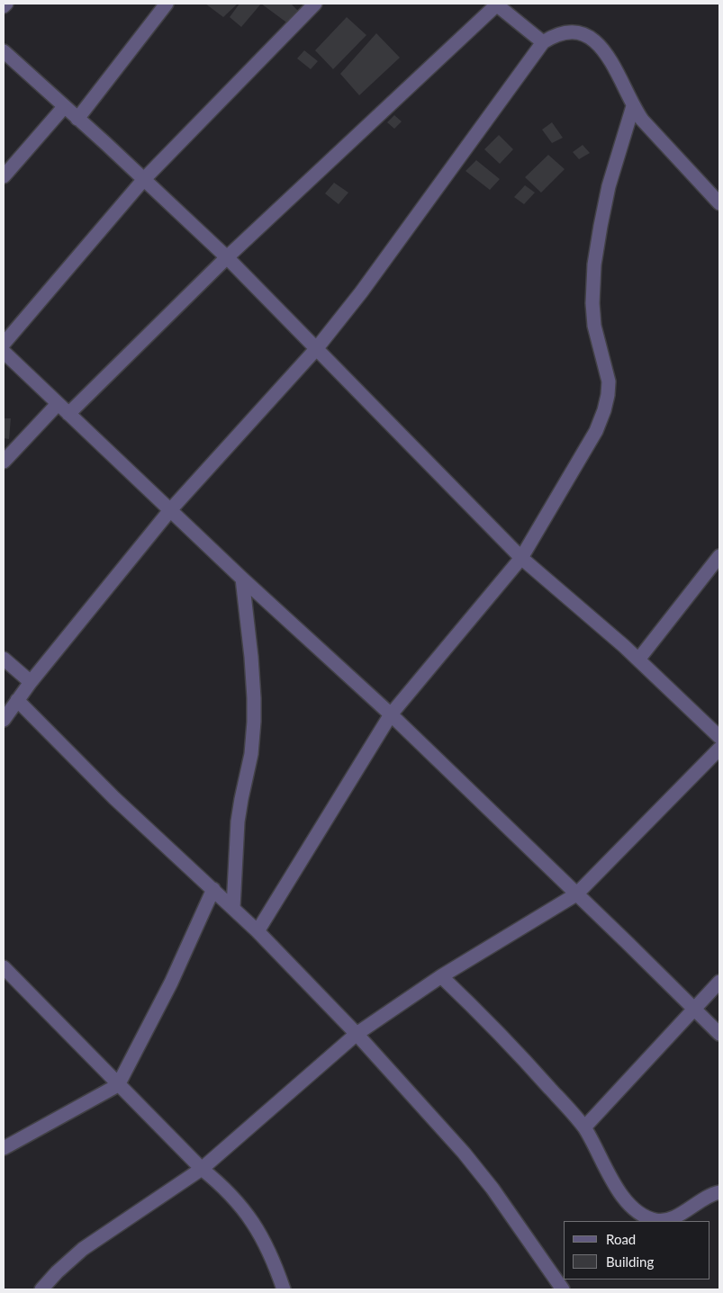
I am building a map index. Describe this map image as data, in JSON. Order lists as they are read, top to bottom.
{
  "legend": ["Road", "Building"]
}
